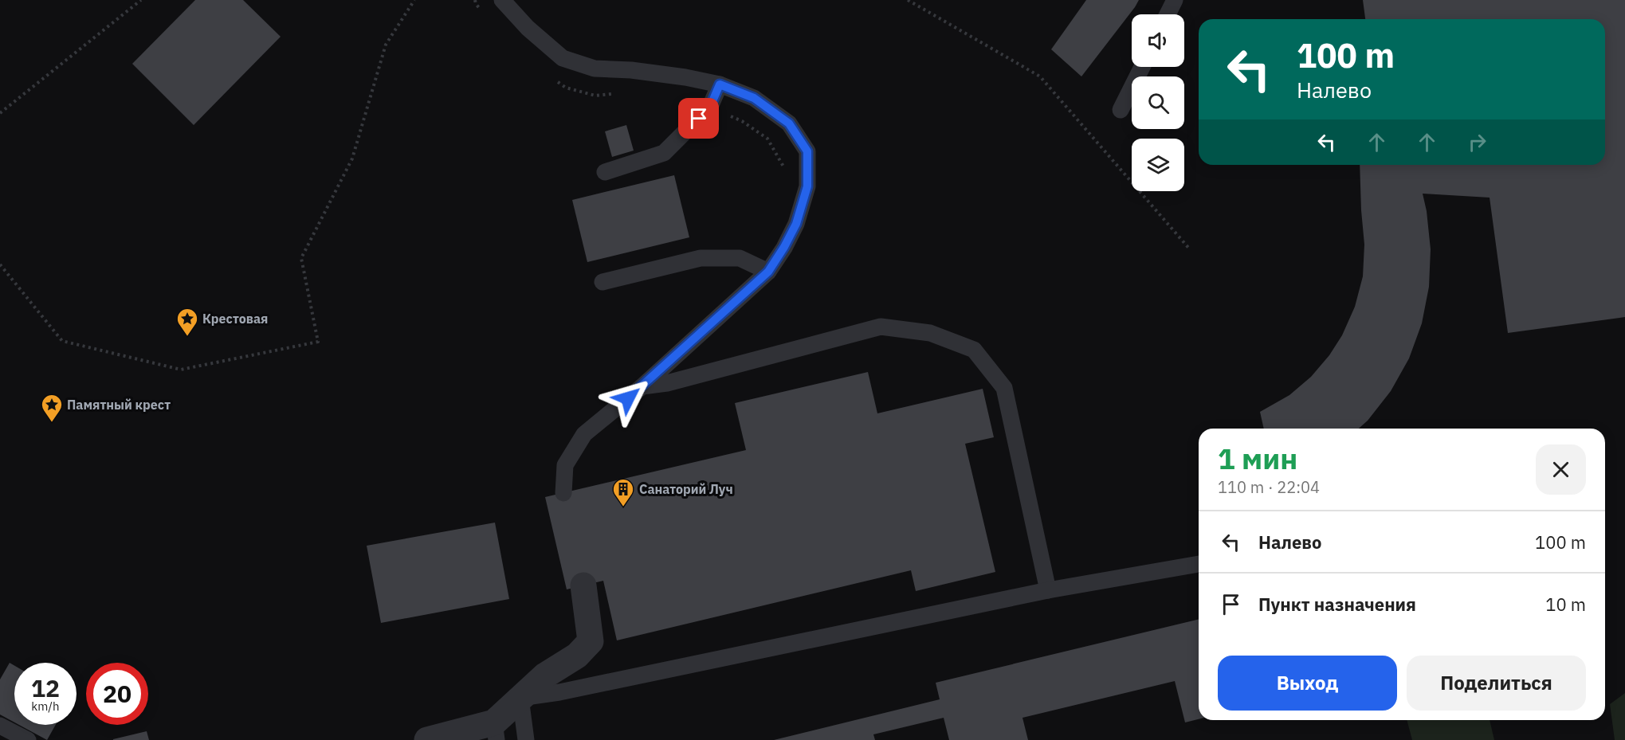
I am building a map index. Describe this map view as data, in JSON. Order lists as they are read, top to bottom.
{
  "places": {
    "place": ["Крестовая", "Памятный крест"],
    "building": ["Cанаторий Луч"]
  },
  "page": {
    "turn": ["100 m", "Налево"],
    "heading": ["1 мин", "110 m · 22:04"],
    "list": [
      {
        "name": "Налево",
        "value": "100 m"
      },
      {
        "name": "Пункт назначения",
        "value": "10 m"
      }
    ],
    "buttons": ["Выход", "Поделиться"],
    "speed": "12 km/h",
    "limit": "20"
  }
}
